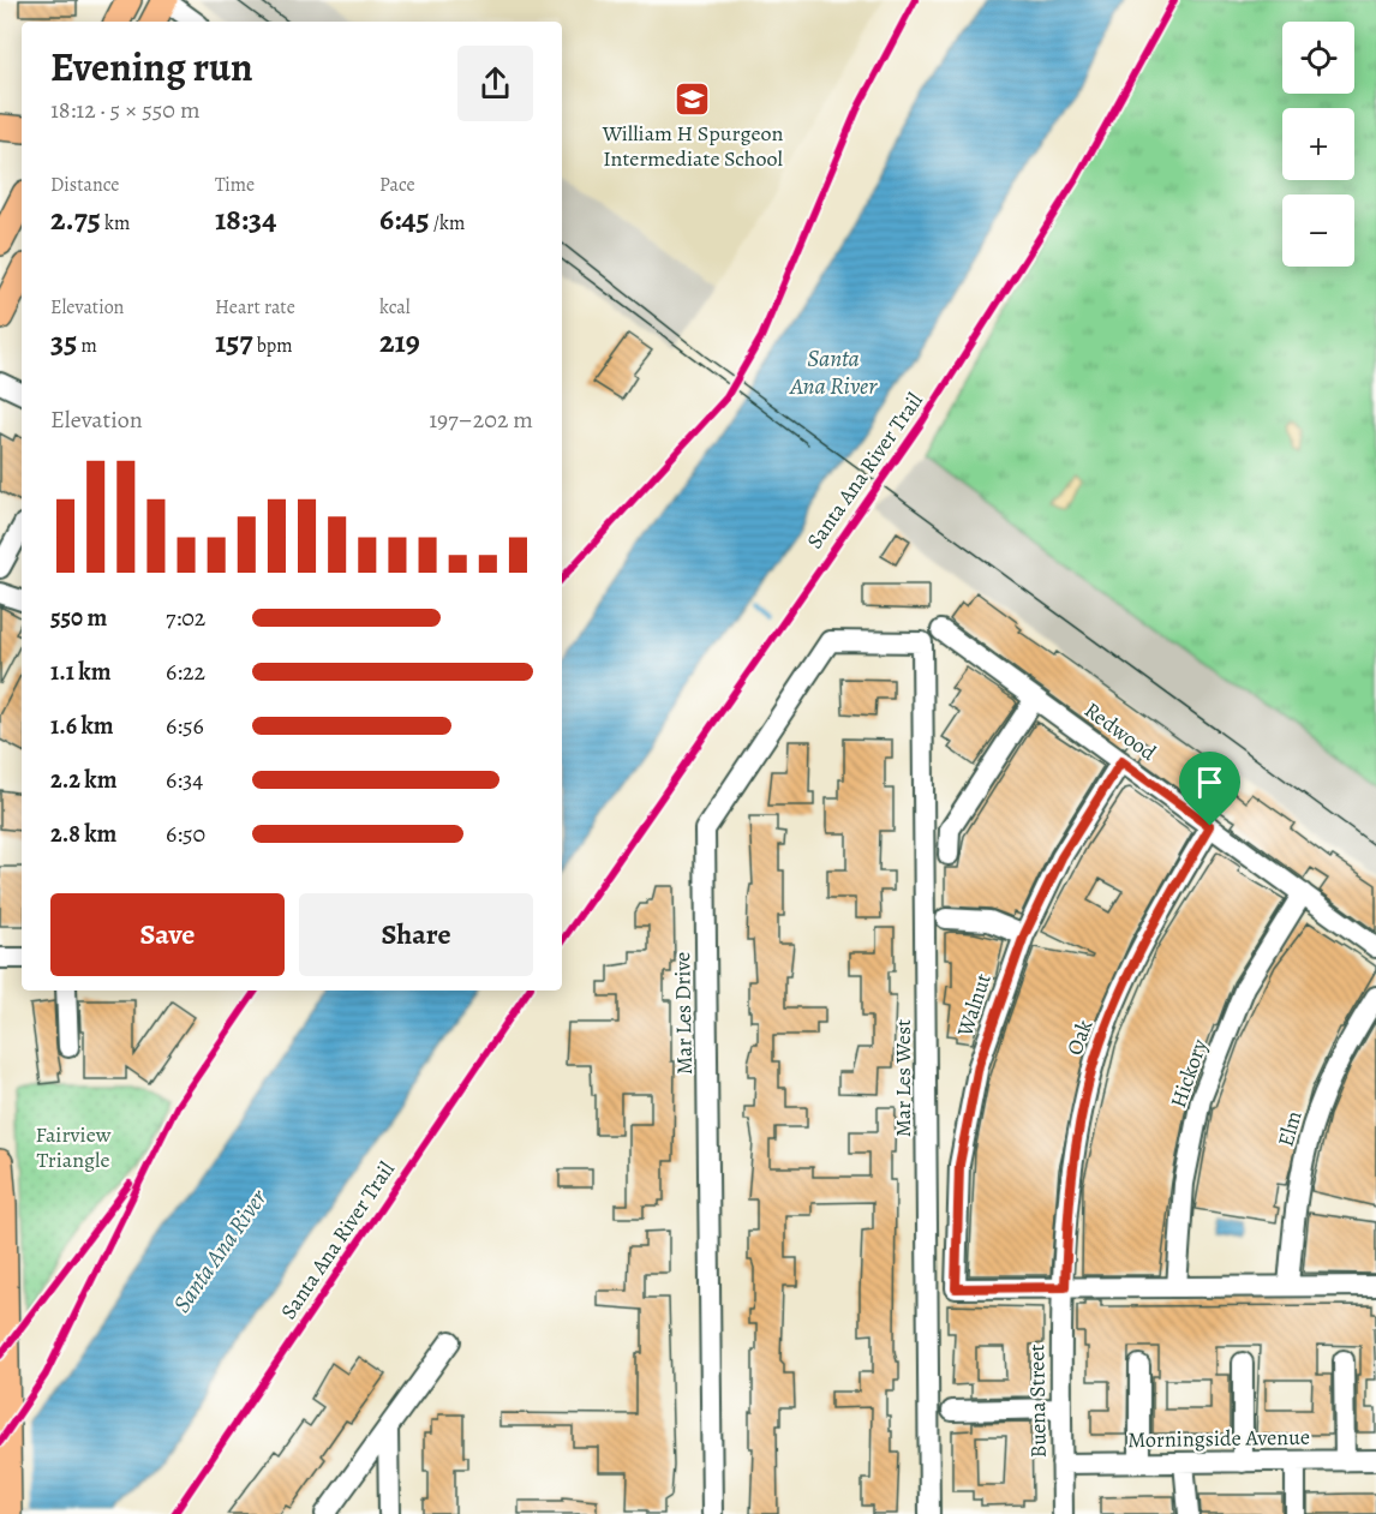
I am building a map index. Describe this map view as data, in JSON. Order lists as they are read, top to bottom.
{
  "streets": {
    "street": [
      "Redwood",
      "Walnut",
      "Mar Les Drive",
      "Oak",
      "Hickory",
      "Mar Les West",
      "Elm",
      "Buena Street",
      "Morningside Avenue"
    ],
    "cycle path": ["Santa Ana River Trail"]
  },
  "crossings": [
    ["Redwood", "Walnut"],
    ["Redwood", "Oak"],
    ["Redwood", "Hickory"],
    ["Walnut", "Oak"],
    ["Walnut", "Buena Street"],
    ["Mar Les Drive", "Mar Les West"],
    ["Oak", "Buena Street"],
    ["Buena Street", "Morningside Avenue"]
  ],
  "water": ["Santa Ana River"],
  "parks": ["Fairview Triangle"],
  "places": {
    "school or university": ["William H Spurgeon Intermediate School"]
  },
  "page": {
    "map_buttons": ["+", "−"],
    "heading": ["Evening run", "18:12 · 5 × 550 m"],
    "stats": [
      ["Distance", "2.75 km"],
      ["Time", "18:34"],
      ["Pace", "6:45 /km"],
      ["Elevation", "35 m"],
      ["Heart rate", "157 bpm"],
      ["kcal", "219"]
    ],
    "chart": ["Elevation", "197–202 m"],
    "list": [
      {
        "name": "550 m",
        "note": "7:02"
      },
      {
        "name": "1.1 km",
        "note": "6:22"
      },
      {
        "name": "1.6 km",
        "note": "6:56"
      },
      {
        "name": "2.2 km",
        "note": "6:34"
      },
      {
        "name": "2.8 km",
        "note": "6:50"
      }
    ],
    "buttons": ["Save", "Share"]
  }
}
